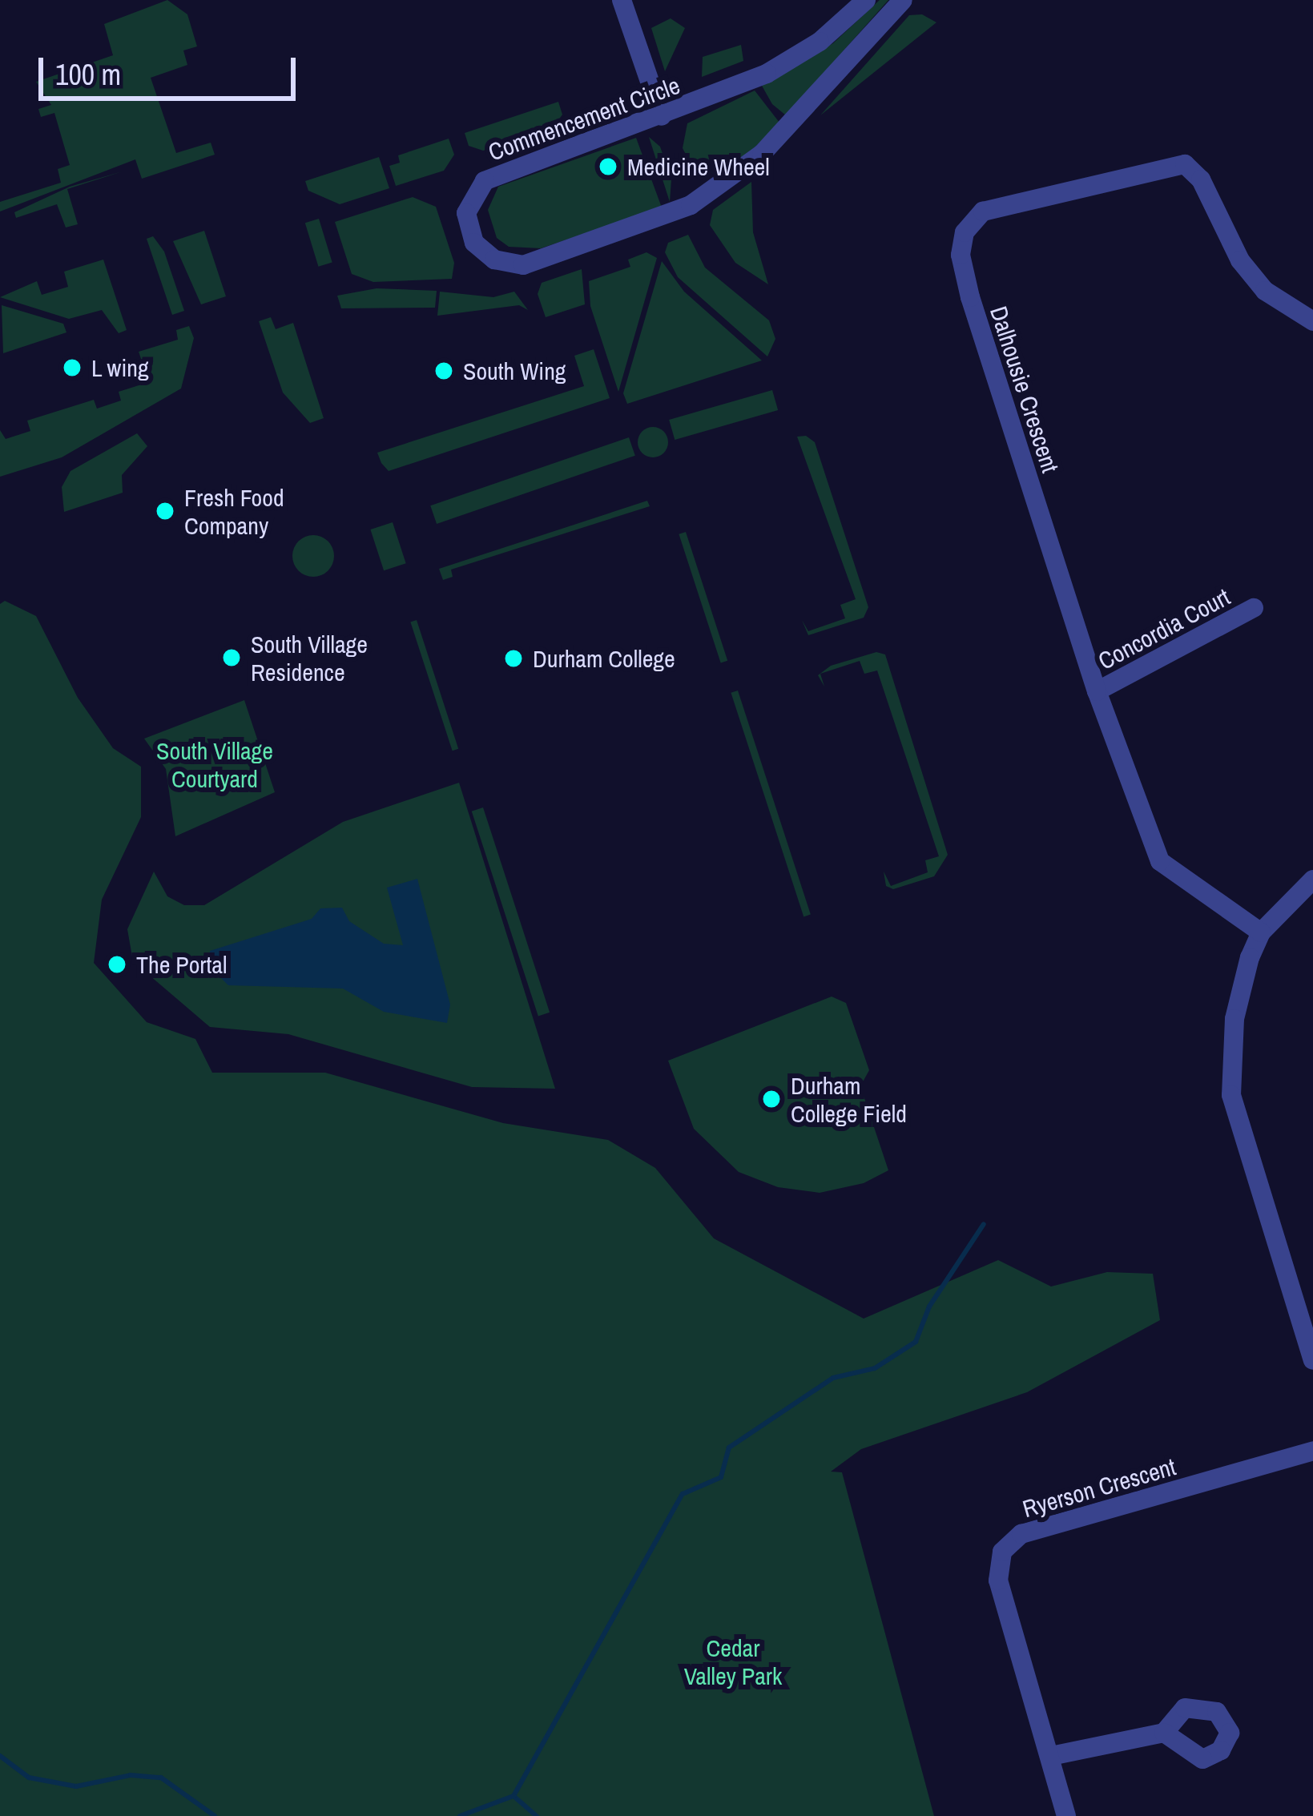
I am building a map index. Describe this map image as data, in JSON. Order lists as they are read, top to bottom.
{
  "streets": {
    "street": [
      "Commencement Circle",
      "Dalhousie Crescent",
      "Concordia Court",
      "Ryerson Crescent"
    ]
  },
  "crossings": [
    ["Dalhousie Crescent", "Concordia Court"]
  ],
  "parks": ["South Village Courtyard", "Cedar Valley Park"],
  "places": [
    "Medicine Wheel",
    "L wing",
    "South Wing",
    "Fresh Food Company",
    "South Village Residence",
    "Durham College",
    "The Portal",
    "Durham College Field"
  ],
  "scale_bar": "100 m"
}
